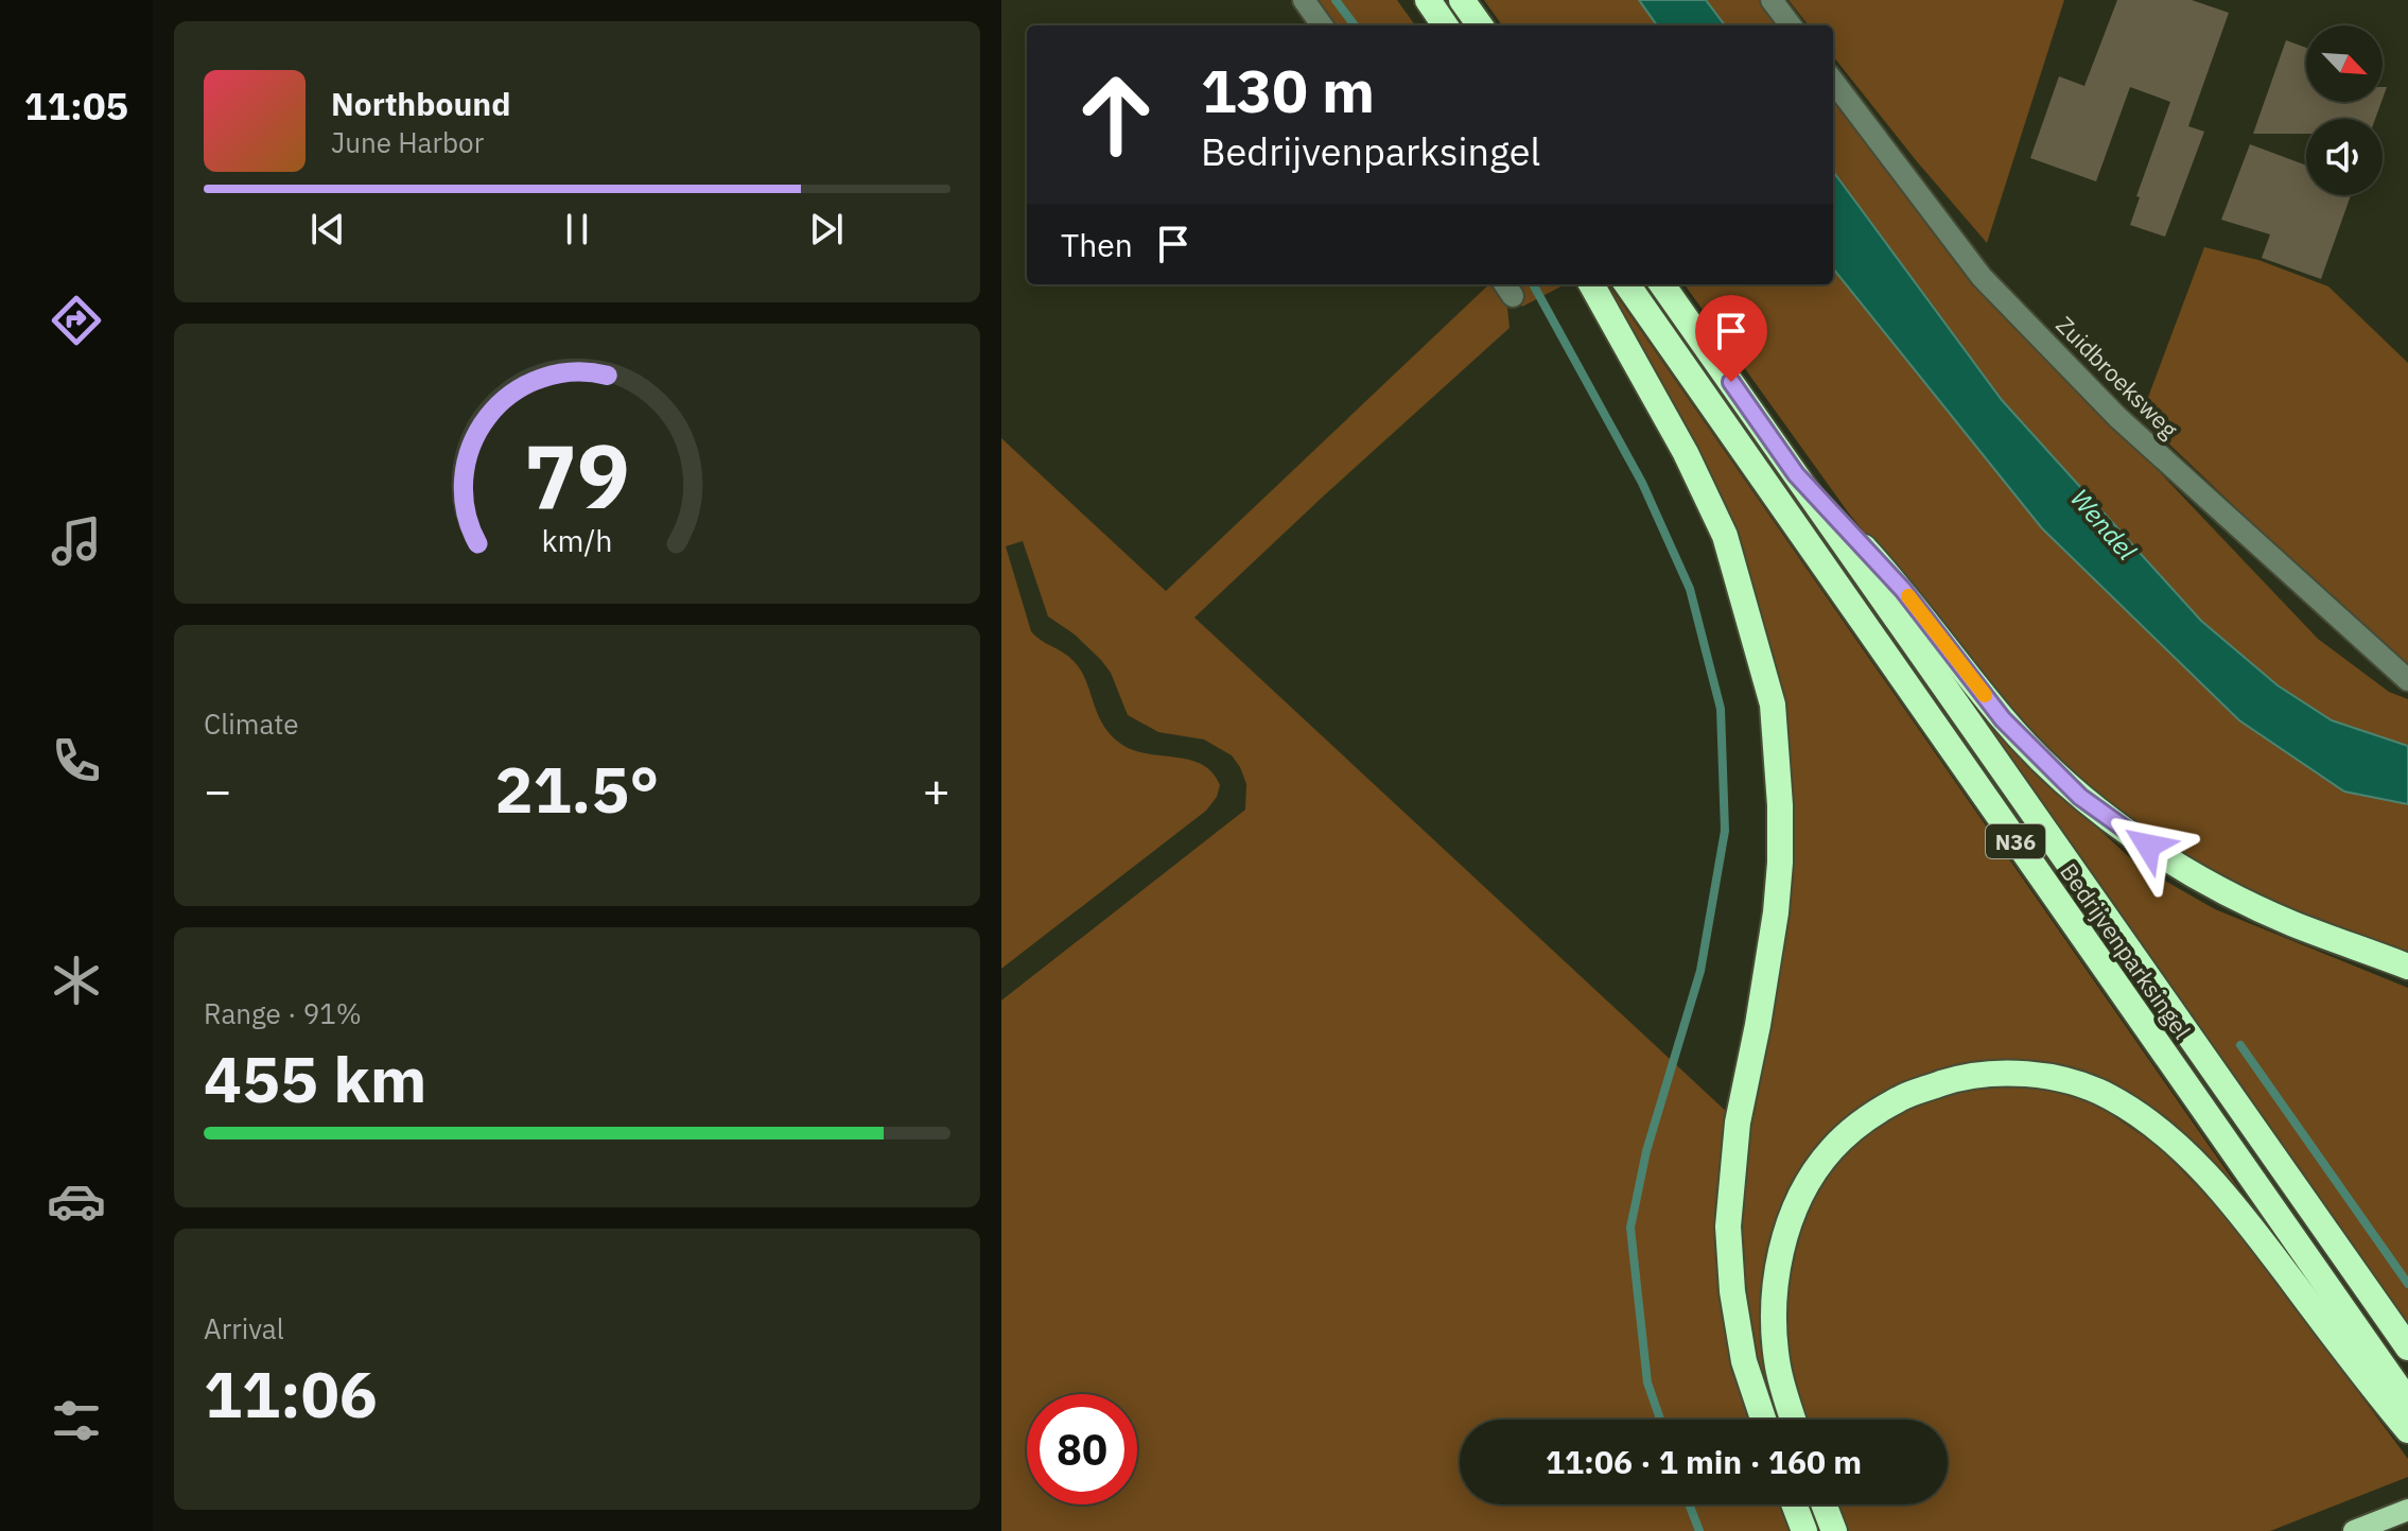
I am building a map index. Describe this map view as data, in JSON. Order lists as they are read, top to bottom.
{
  "streets": {
    "highway": ["N36", "Bedrijvenparksingel"],
    "street": ["Zuidbroeksweg"]
  },
  "crossings": [
    ["N36", "Bedrijvenparksingel"]
  ],
  "water": ["Wendel"],
  "north": "bottom right",
  "page": {
    "tabs": "11:05",
    "turn": ["130 m", "Bedrijvenparksingel"],
    "song": ["Northbound", "June Harbor"],
    "then": "Then",
    "tile": [
      "Climate",
      ["Range · 91%", "455 km"],
      ["Arrival", "11:06"]
    ],
    "heat": ["−", "21.5°", "+"],
    "limit": "80",
    "trip": "11:06 · 1 min · 160 m",
    "gauge": ["79", "km/h"]
  }
}
